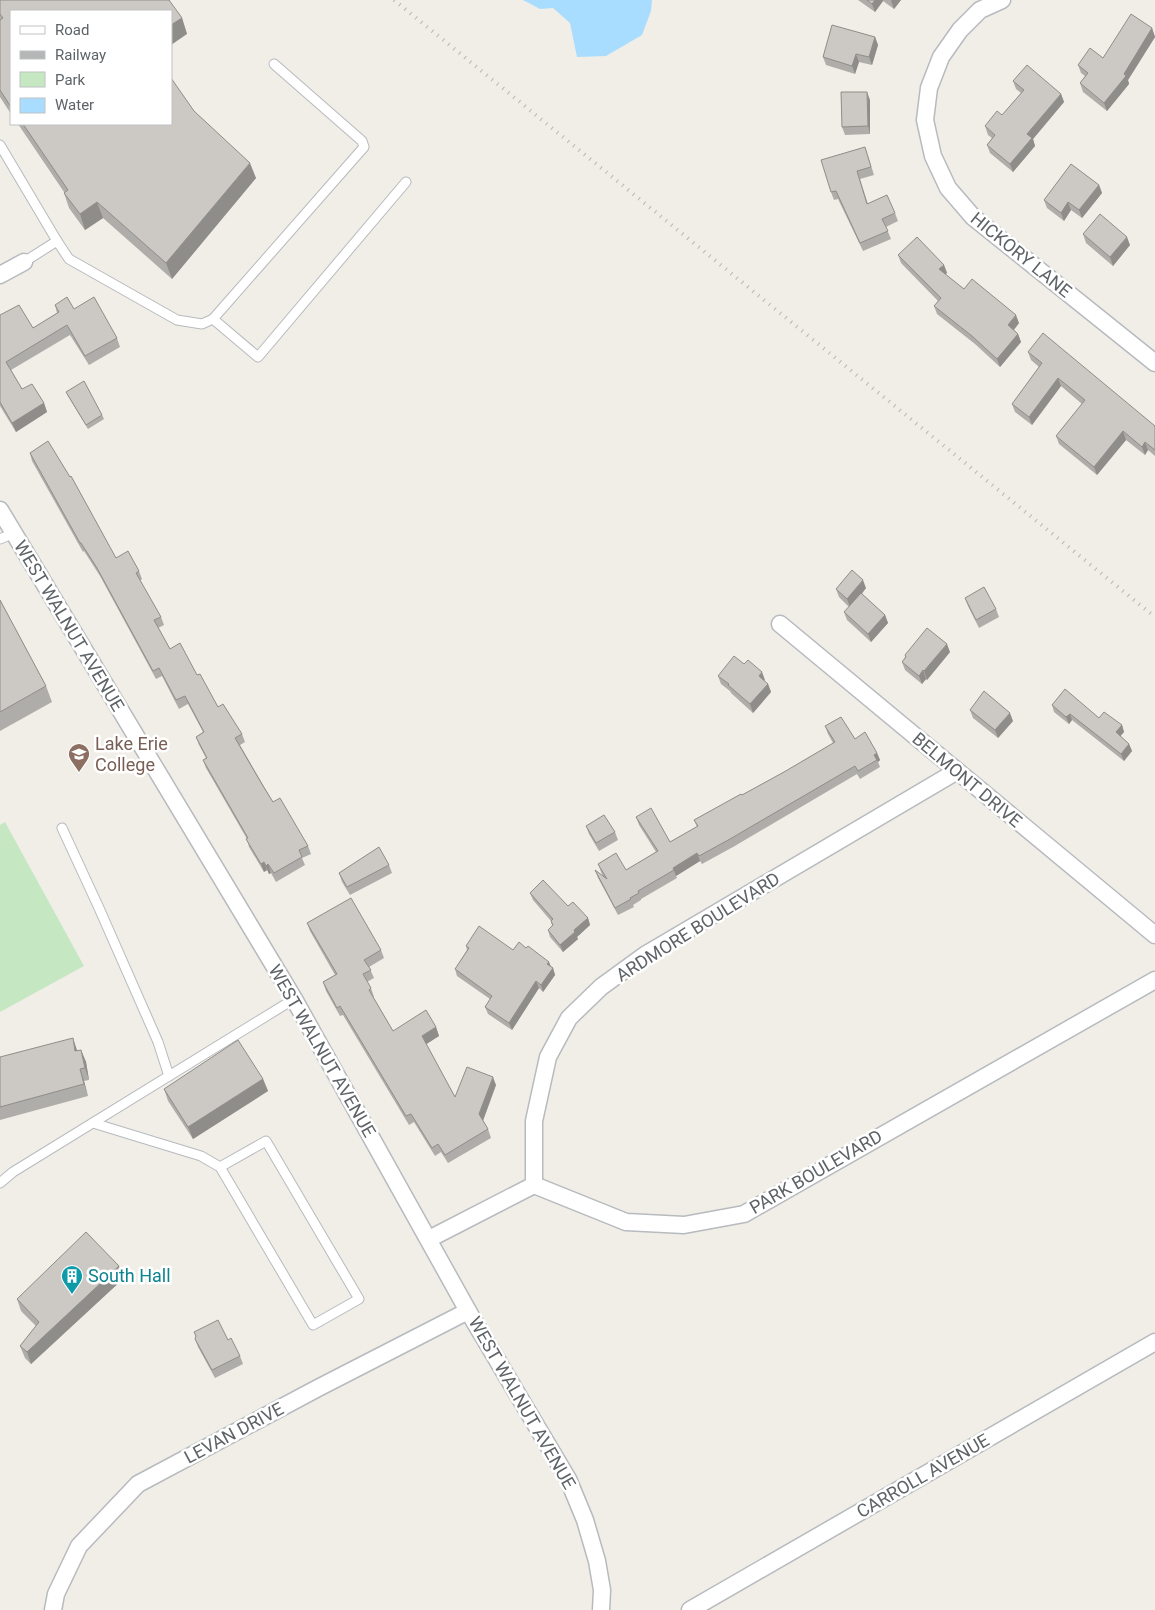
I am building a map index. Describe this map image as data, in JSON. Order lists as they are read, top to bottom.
{
  "streets": {
    "street": [
      "HICKORY LANE",
      "WEST WALNUT AVENUE",
      "BELMONT DRIVE",
      "ARDMORE BOULEVARD",
      "PARK BOULEVARD",
      "LEVAN DRIVE",
      "CARROLL AVENUE"
    ]
  },
  "crossings": [
    ["WEST WALNUT AVENUE", "LEVAN DRIVE"],
    ["BELMONT DRIVE", "ARDMORE BOULEVARD"],
    ["ARDMORE BOULEVARD", "PARK BOULEVARD"]
  ],
  "places": {
    "school or university": ["Lake Erie College"],
    "building": ["South Hall"]
  },
  "legend": [
    "Road",
    "Railway",
    "Park",
    "Water"
  ]
}
